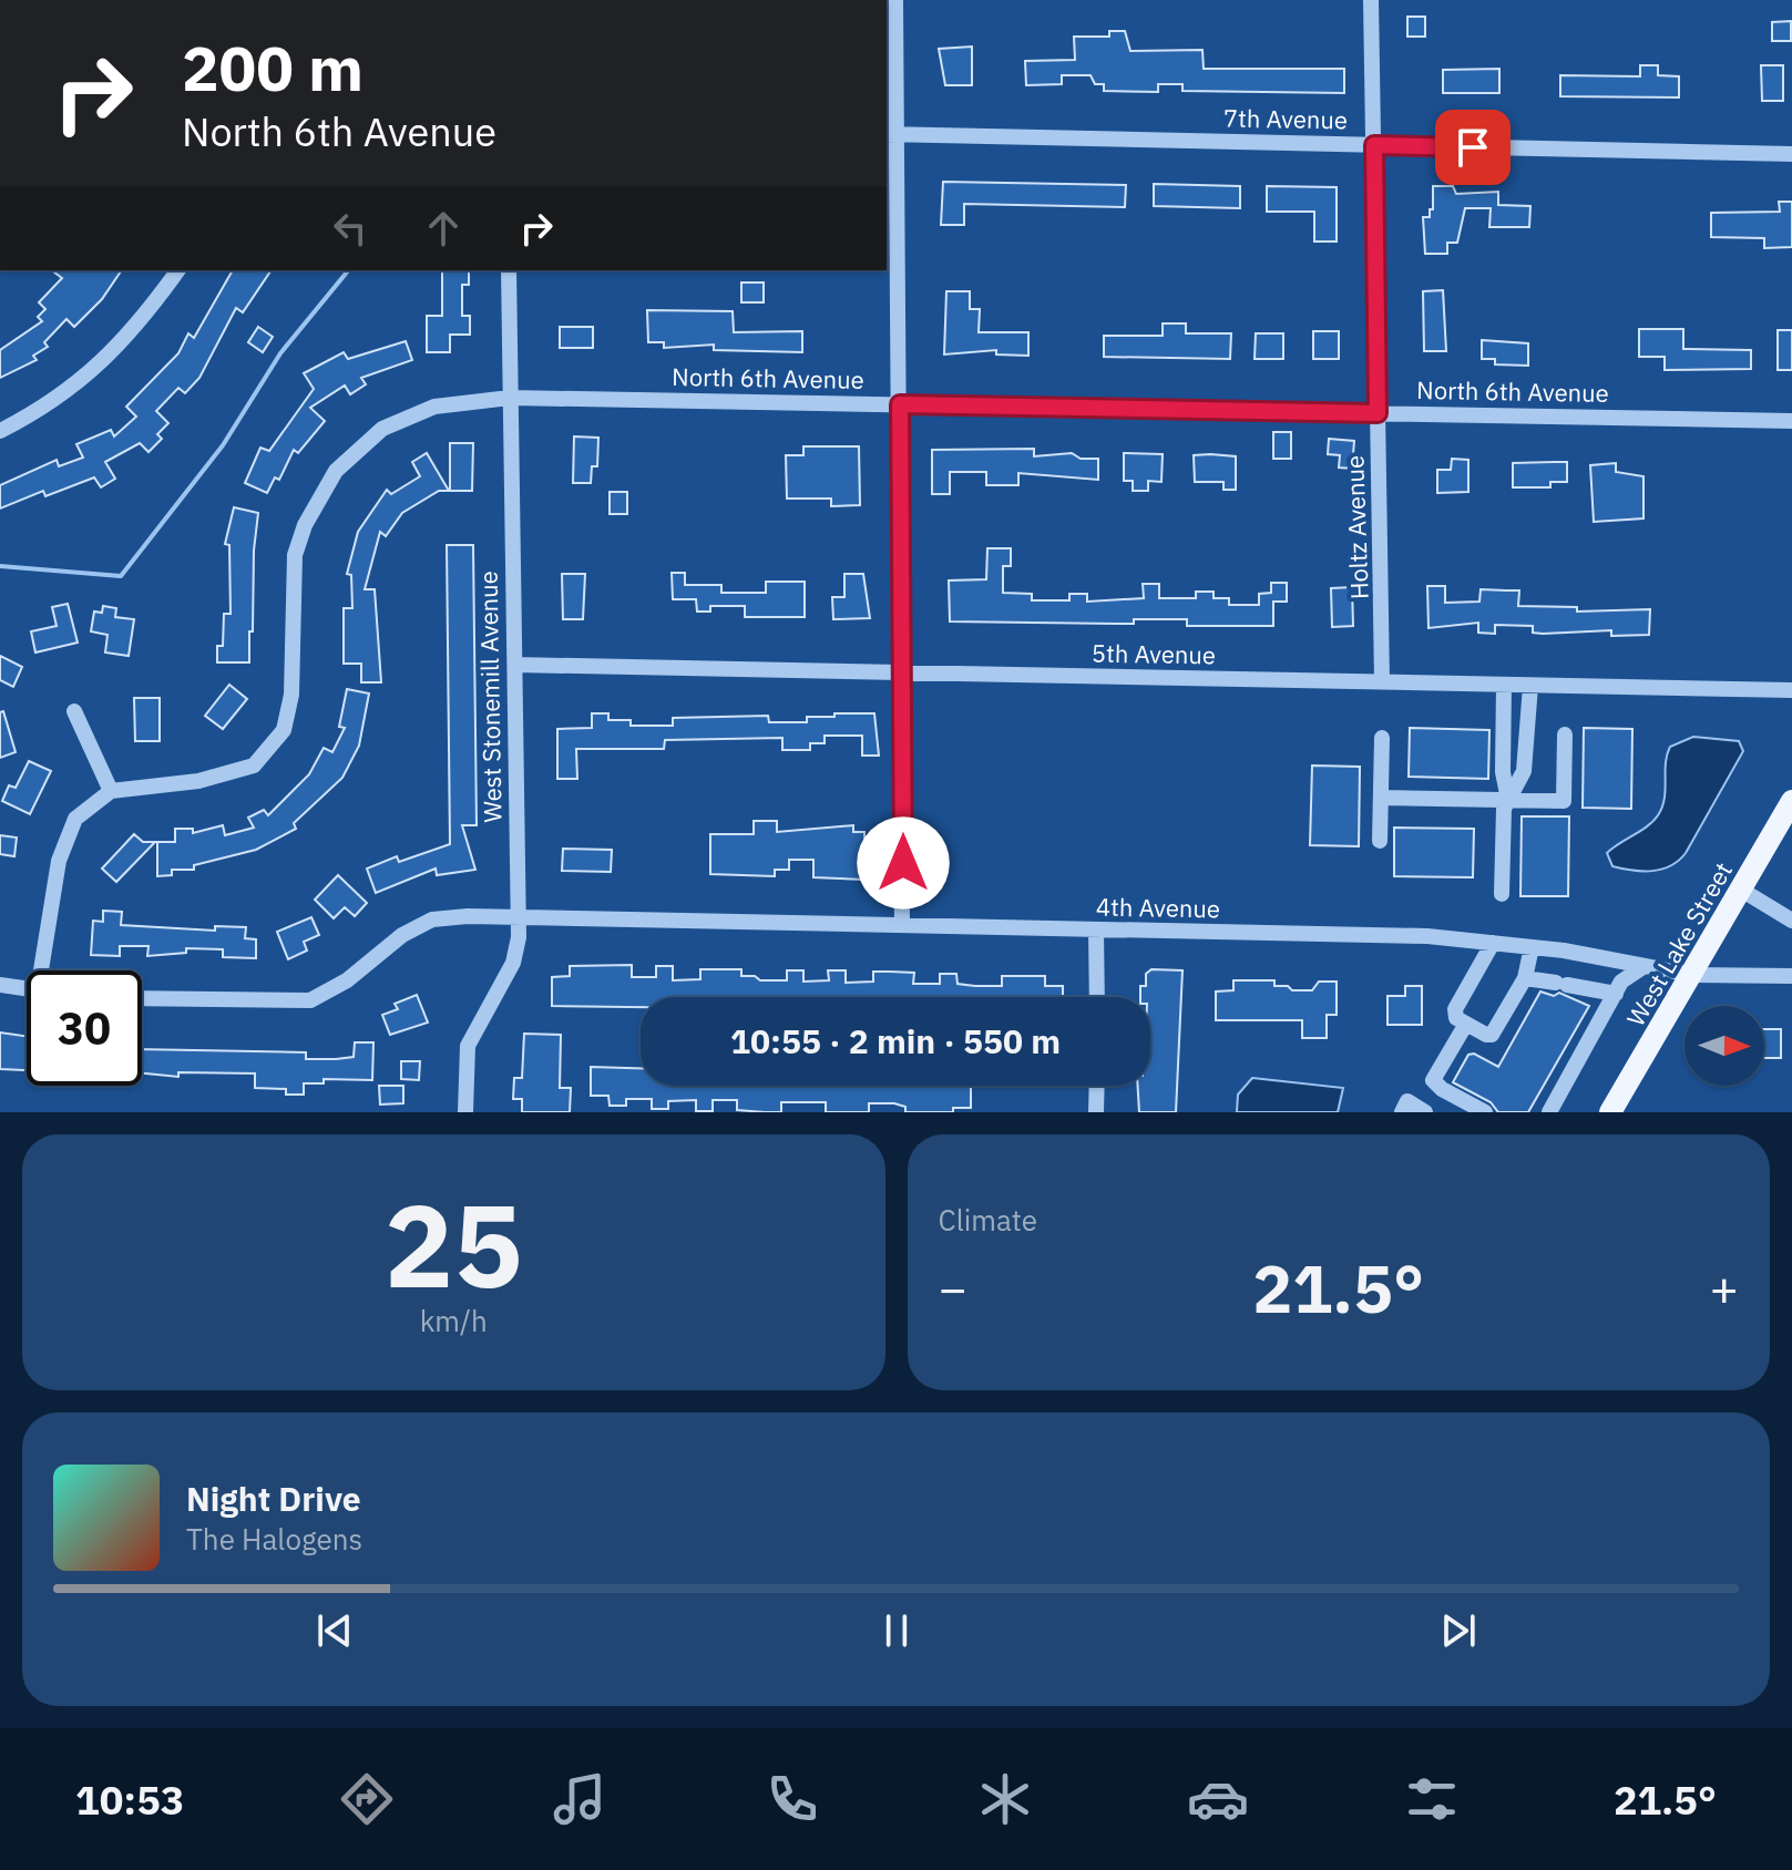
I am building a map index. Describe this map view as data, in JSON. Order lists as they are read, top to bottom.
{
  "streets": {
    "main road": ["West Lake Street"],
    "street": [
      "7th Avenue",
      "North 6th Avenue",
      "Holtz Avenue",
      "5th Avenue",
      "West Stonemill Avenue",
      "4th Avenue"
    ]
  },
  "crossings": [
    ["7th Avenue", "Holtz Avenue"],
    ["North 6th Avenue", "Holtz Avenue"],
    ["North 6th Avenue", "West Stonemill Avenue"],
    ["Holtz Avenue", "5th Avenue"],
    ["5th Avenue", "West Stonemill Avenue"],
    ["West Stonemill Avenue", "4th Avenue"],
    ["4th Avenue", "West Lake Street"]
  ],
  "north": "right",
  "page": {
    "turn": ["200 m", "North 6th Avenue"],
    "limit": "30",
    "trip": "10:55 · 2 min · 550 m",
    "tile": [
      ["25", "km/h"],
      "Climate"
    ],
    "heat": ["−", "21.5°", "+"],
    "song": ["Night Drive", "The Halogens"],
    "tabs": ["10:53", "21.5°"]
  }
}
